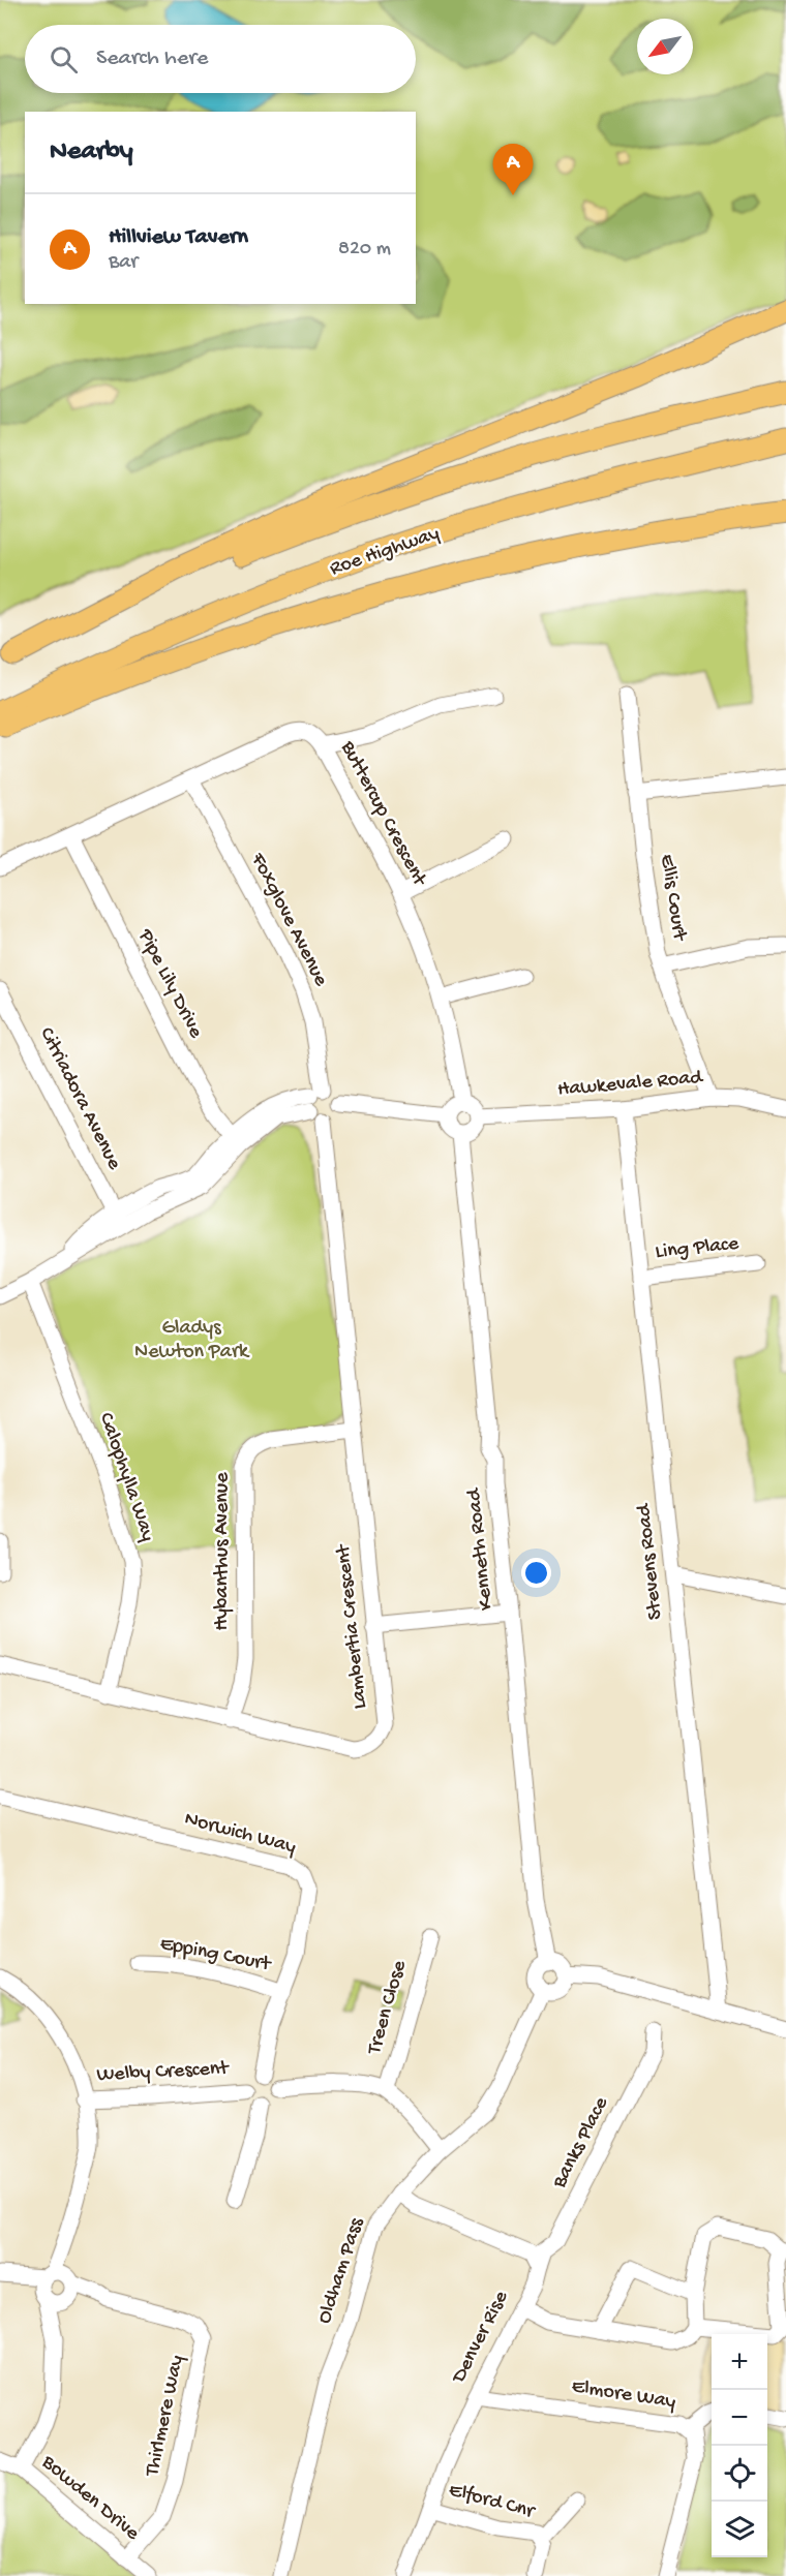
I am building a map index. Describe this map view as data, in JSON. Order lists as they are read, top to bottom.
{
  "streets": {
    "highway": ["Roe Highway"],
    "street": [
      "Buttercup Crescent",
      "Ellis Court",
      "Foxglove Avenue",
      "Pipe Lily Drive",
      "Hawkevale Road",
      "Citriadora Avenue",
      "Ling Place",
      "Calophylla Way",
      "Kenneth Road",
      "Hybanthus Avenue",
      "Stevens Road",
      "Lambertia Crescent",
      "Norwich Way",
      "Epping Court",
      "Treen Close",
      "Welby Crescent",
      "Banks Place",
      "Oldham Pass",
      "Denver Rise",
      "Elmore Way",
      "Thirlmere Way",
      "Bowden Drive",
      "Elford Cnr"
    ]
  },
  "crossings": [
    ["Buttercup Crescent", "Foxglove Avenue"],
    ["Buttercup Crescent", "Pipe Lily Drive"],
    ["Buttercup Crescent", "Hawkevale Road"],
    ["Buttercup Crescent", "Kenneth Road"],
    ["Ellis Court", "Hawkevale Road"],
    ["Foxglove Avenue", "Lambertia Crescent"],
    ["Hawkevale Road", "Kenneth Road"],
    ["Hawkevale Road", "Stevens Road"],
    ["Ling Place", "Stevens Road"],
    ["Calophylla Way", "Lambertia Crescent"],
    ["Kenneth Road", "Oldham Pass"],
    ["Hybanthus Avenue", "Lambertia Crescent"],
    ["Norwich Way", "Epping Court"],
    ["Norwich Way", "Welby Crescent"],
    ["Banks Place", "Denver Rise"],
    ["Denver Rise", "Elmore Way"],
    ["Denver Rise", "Elford Cnr"],
    ["Thirlmere Way", "Bowden Drive"]
  ],
  "parks": ["Gladys Newton Park"],
  "north": "bottom left",
  "page": {
    "search": "Search here",
    "heading": "Nearby",
    "pins": "A",
    "list": [
      {
        "mark": "A",
        "name": "Hillview Tavern",
        "note": "Bar",
        "value": "820 m"
      }
    ],
    "map_buttons": ["+", "−"]
  }
}
